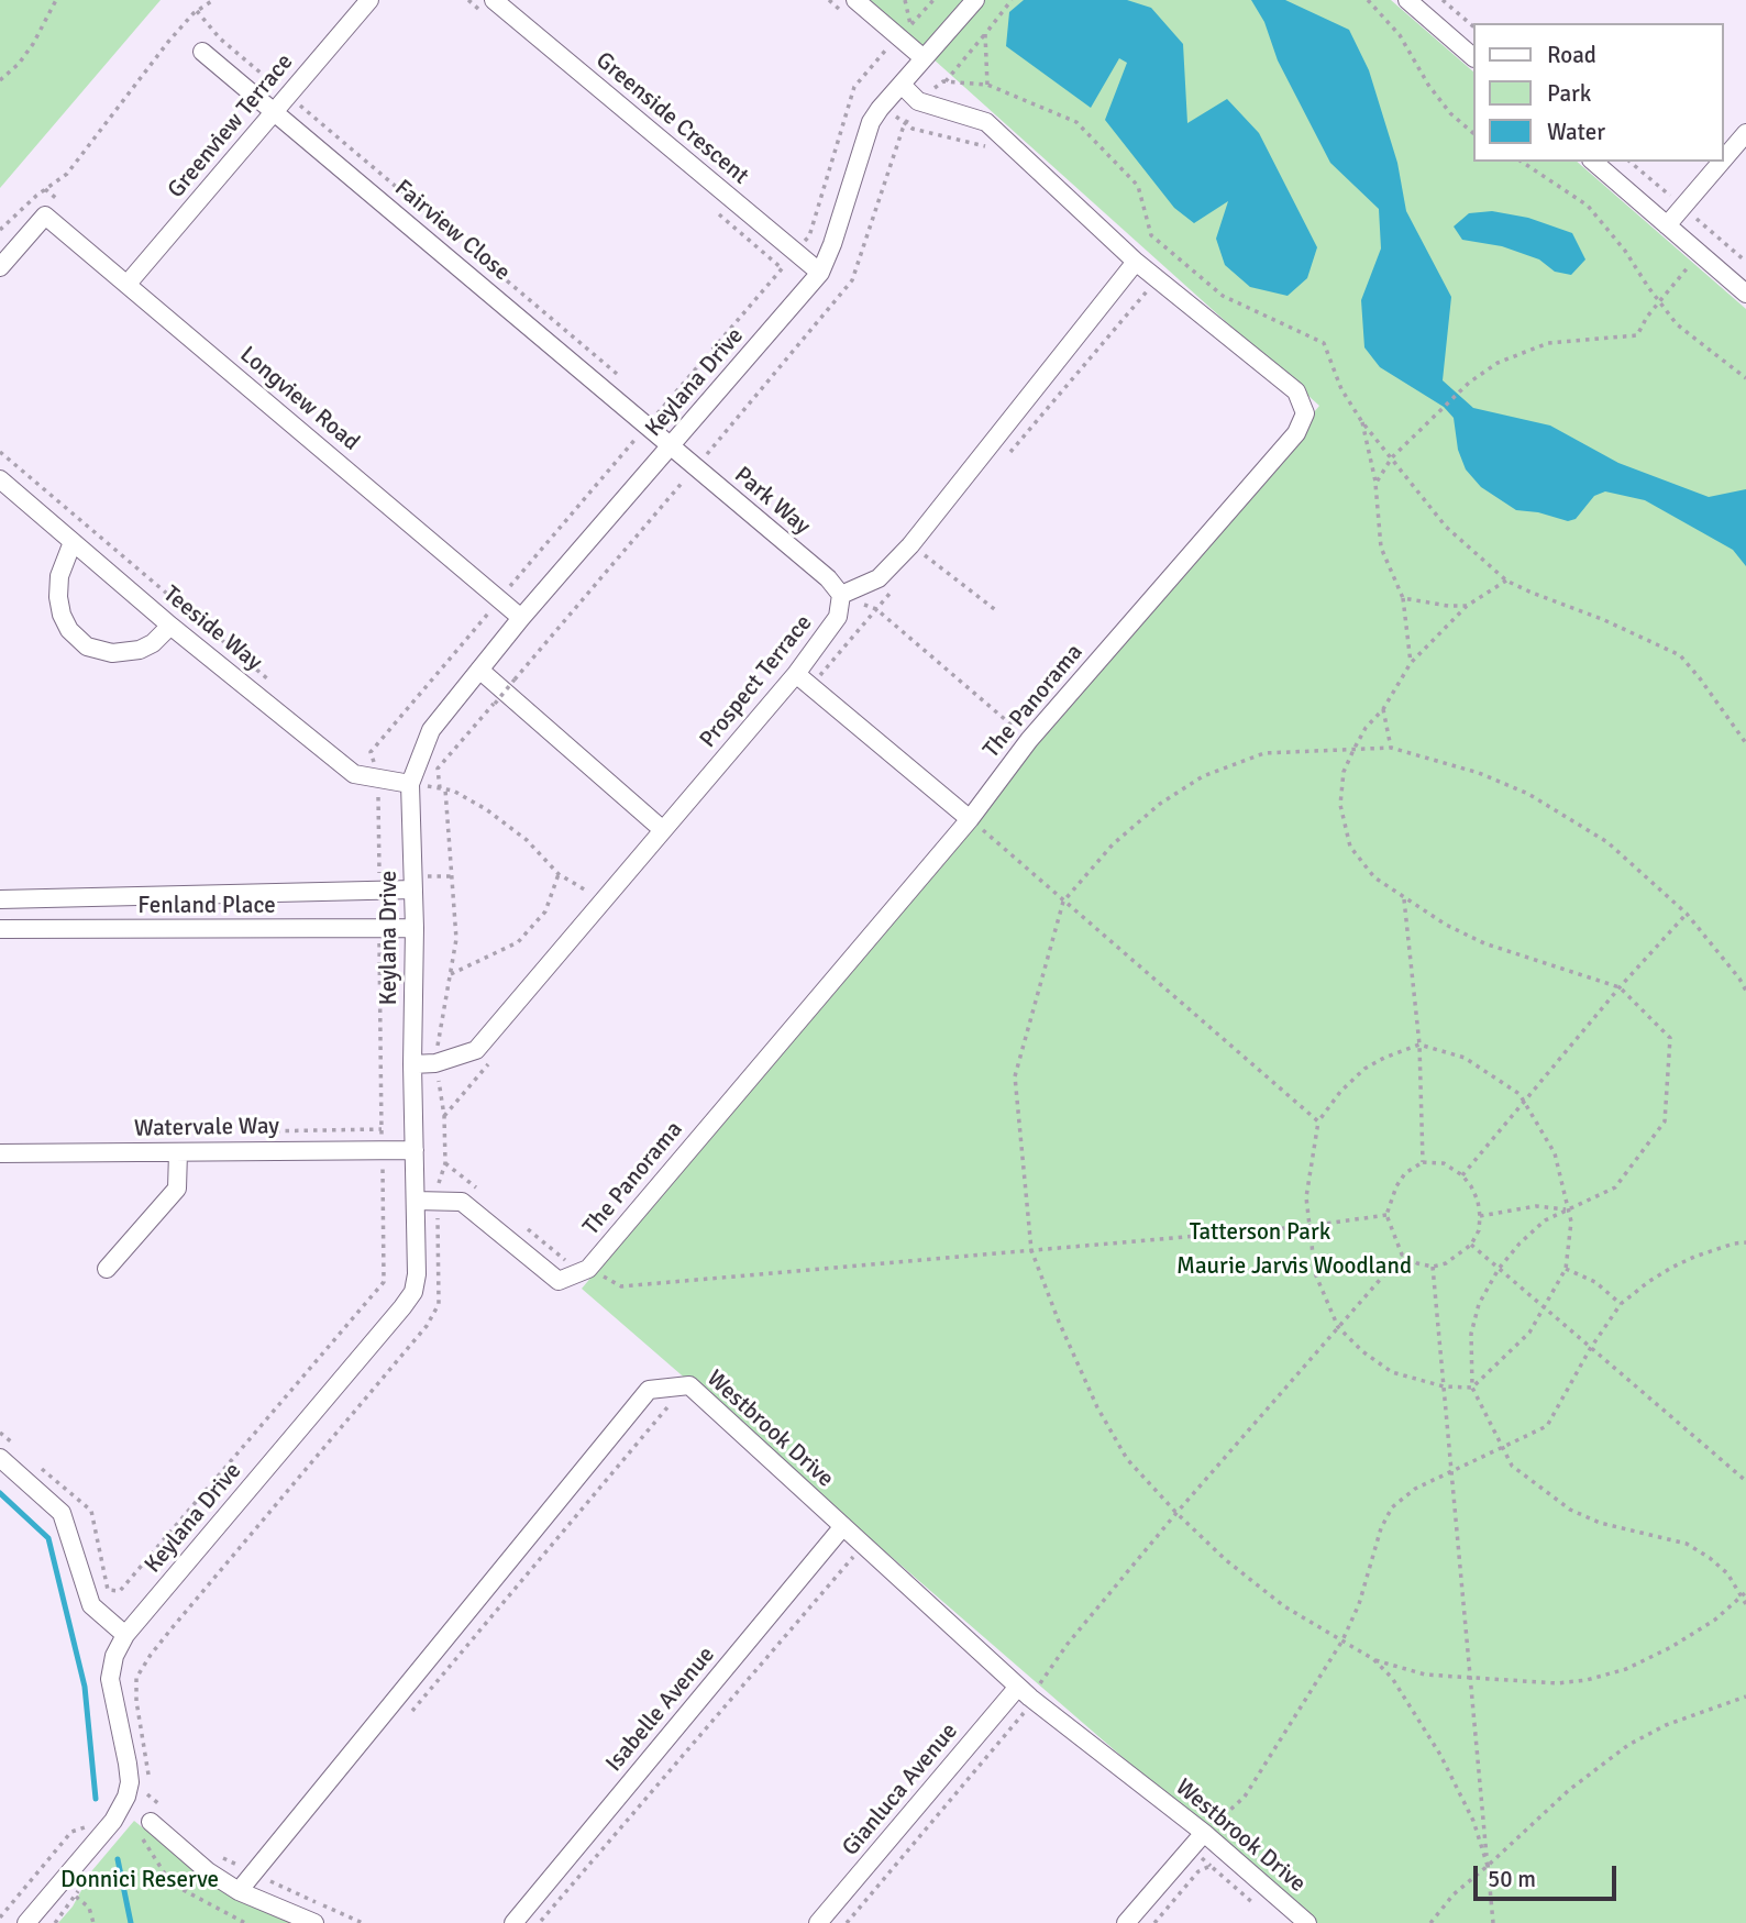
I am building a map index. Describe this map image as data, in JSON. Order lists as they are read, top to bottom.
{
  "streets": {
    "street": [
      "Greenside Crescent",
      "Greenview Terrace",
      "Fairview Close",
      "Keylana Drive",
      "Longview Road",
      "Park Way",
      "Teeside Way",
      "Prospect Terrace",
      "The Panorama",
      "Fenland Place",
      "Watervale Way",
      "Westbrook Drive",
      "Isabelle Avenue",
      "Gianluca Avenue"
    ]
  },
  "crossings": [
    ["Greenside Crescent", "Keylana Drive"],
    ["Greenview Terrace", "Fairview Close"],
    ["Greenview Terrace", "Longview Road"],
    ["Fairview Close", "Keylana Drive"],
    ["Fairview Close", "Park Way"],
    ["Keylana Drive", "Longview Road"],
    ["Keylana Drive", "Park Way"],
    ["Keylana Drive", "Teeside Way"],
    ["Keylana Drive", "Prospect Terrace"],
    ["Keylana Drive", "The Panorama"],
    ["Keylana Drive", "Fenland Place"],
    ["Keylana Drive", "Watervale Way"],
    ["Park Way", "Prospect Terrace"],
    ["Westbrook Drive", "Isabelle Avenue"],
    ["Westbrook Drive", "Gianluca Avenue"]
  ],
  "parks": ["Tatterson Park", "Maurie Jarvis Woodland", "Donnici Reserve"],
  "legend": ["Road", "Park", "Water"],
  "scale_bar": "50 m"
}
